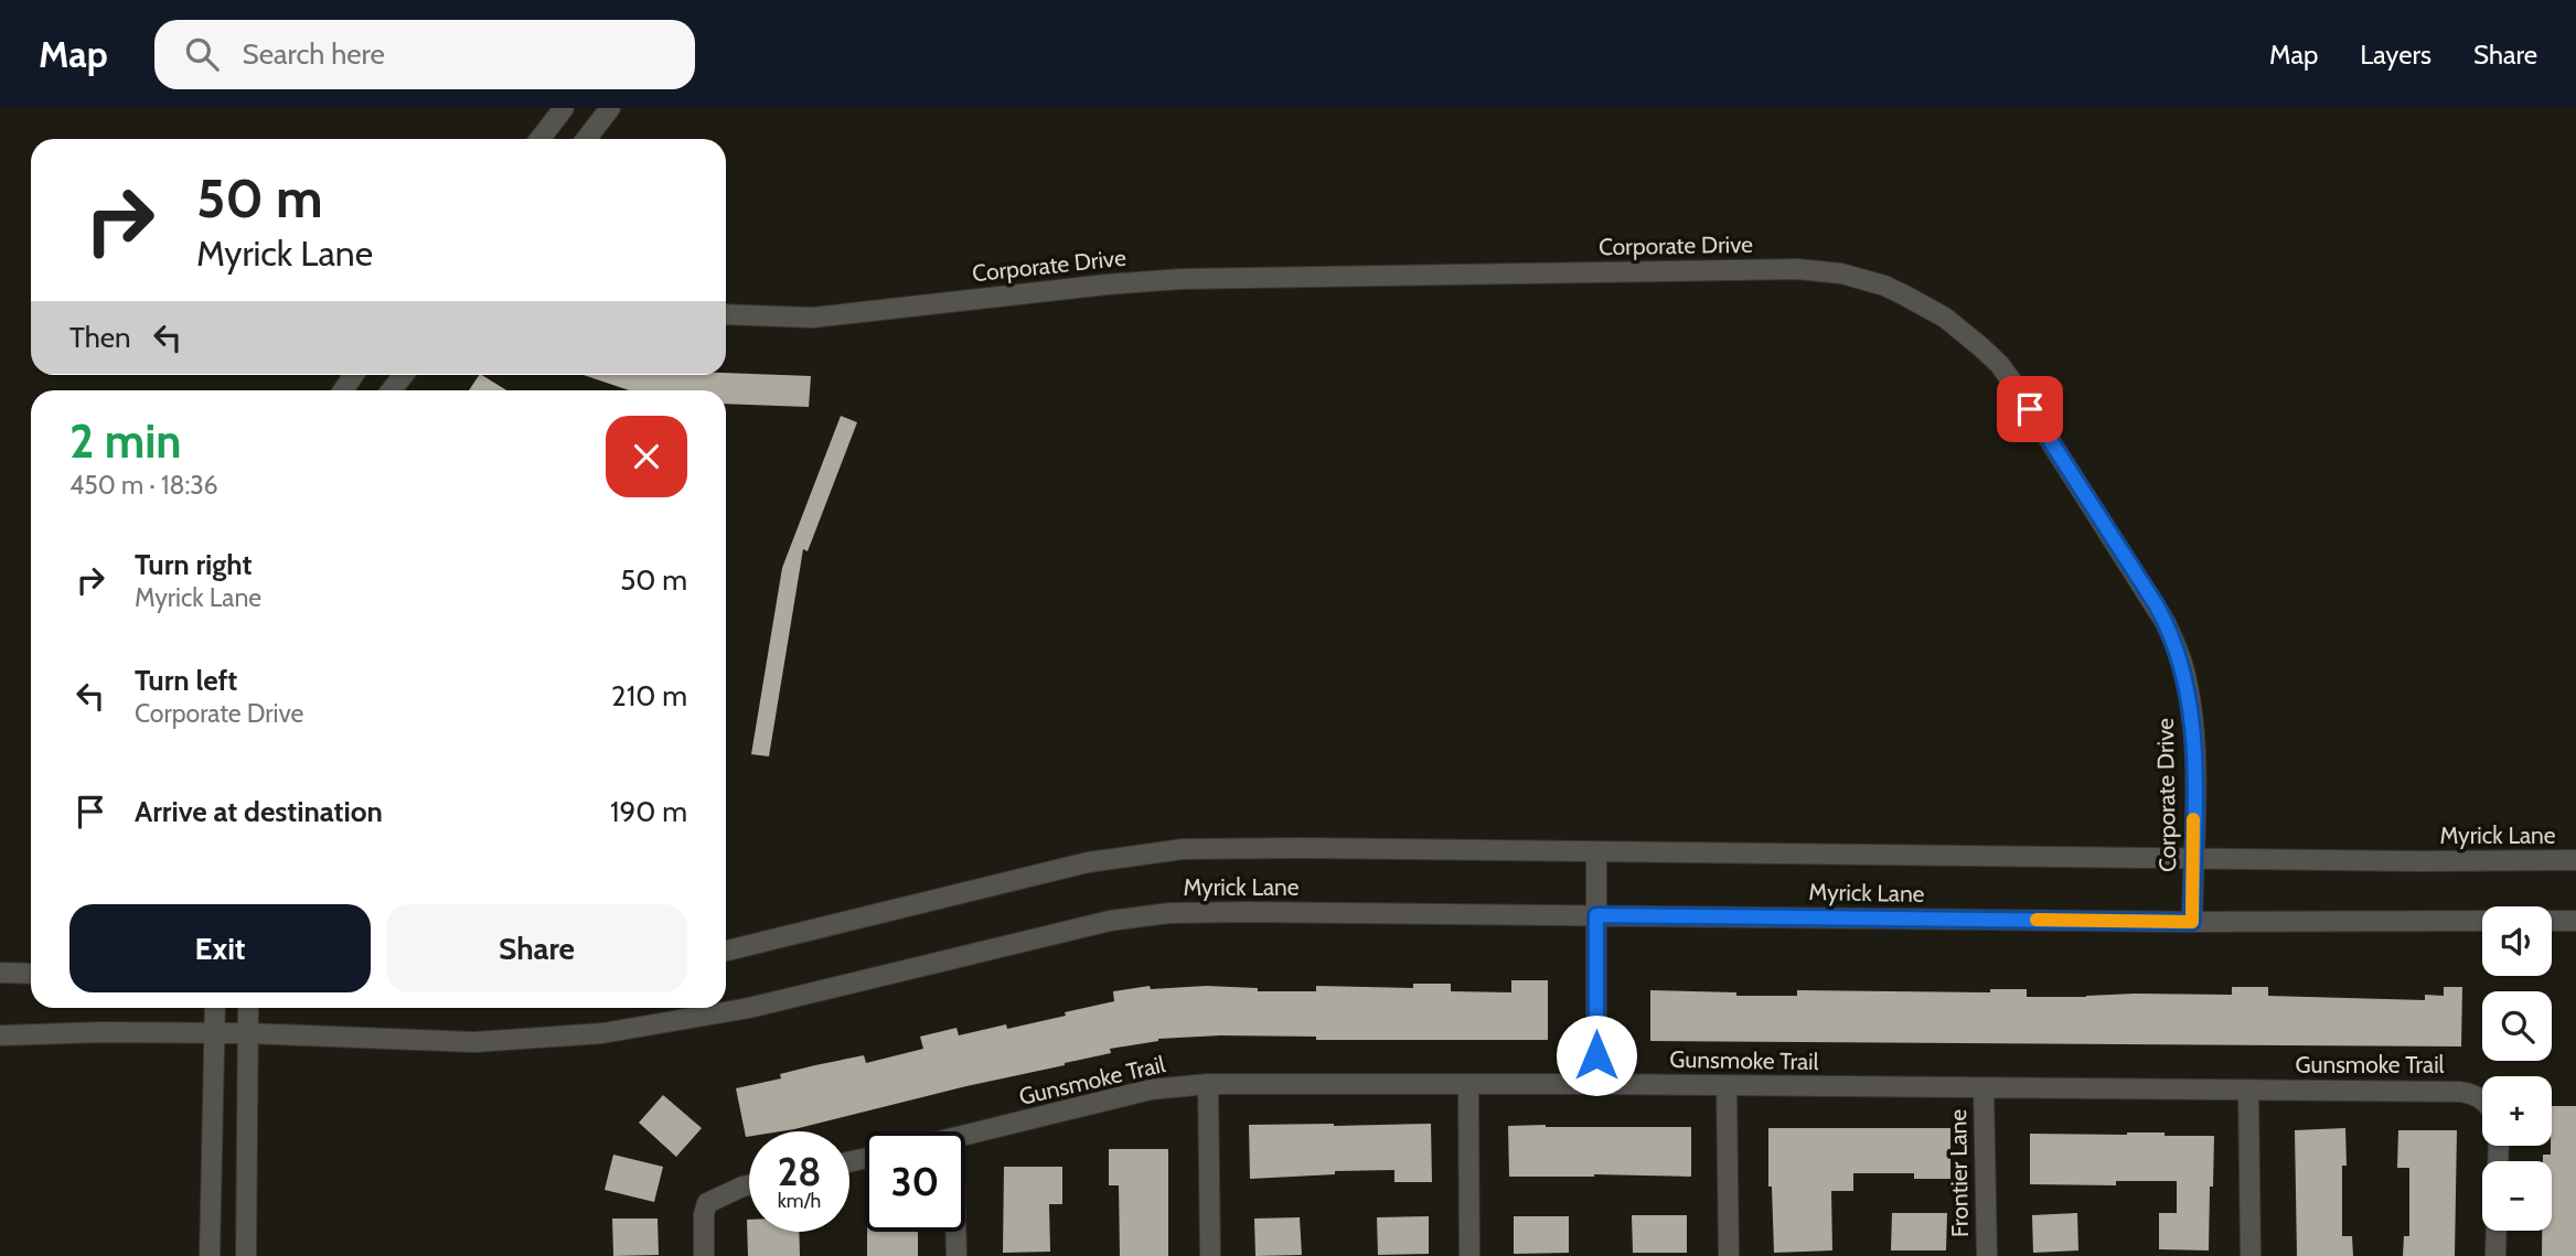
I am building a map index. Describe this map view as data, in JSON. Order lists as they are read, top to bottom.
{
  "streets": {
    "street": [
      "Corporate Drive",
      "Myrick Lane",
      "Gunsmoke Trail",
      "Frontier Lane"
    ]
  },
  "crossings": [
    ["Corporate Drive", "Myrick Lane"],
    ["Gunsmoke Trail", "Frontier Lane"]
  ],
  "page": {
    "header": "Map",
    "search": "Search here",
    "nav": ["Map", "Layers", "Share"],
    "turn": ["50 m", "Myrick Lane"],
    "then": "Then",
    "heading": ["2 min", "450 m · 18:36"],
    "list": [
      {
        "name": "Turn right",
        "note": "Myrick Lane",
        "value": "50 m"
      },
      {
        "name": "Turn left",
        "note": "Corporate Drive",
        "value": "210 m"
      },
      {
        "name": "Arrive at destination",
        "value": "190 m"
      }
    ],
    "buttons": ["Exit", "Share"],
    "map_buttons": ["+", "−"],
    "speed": "28 km/h",
    "limit": "30"
  }
}
